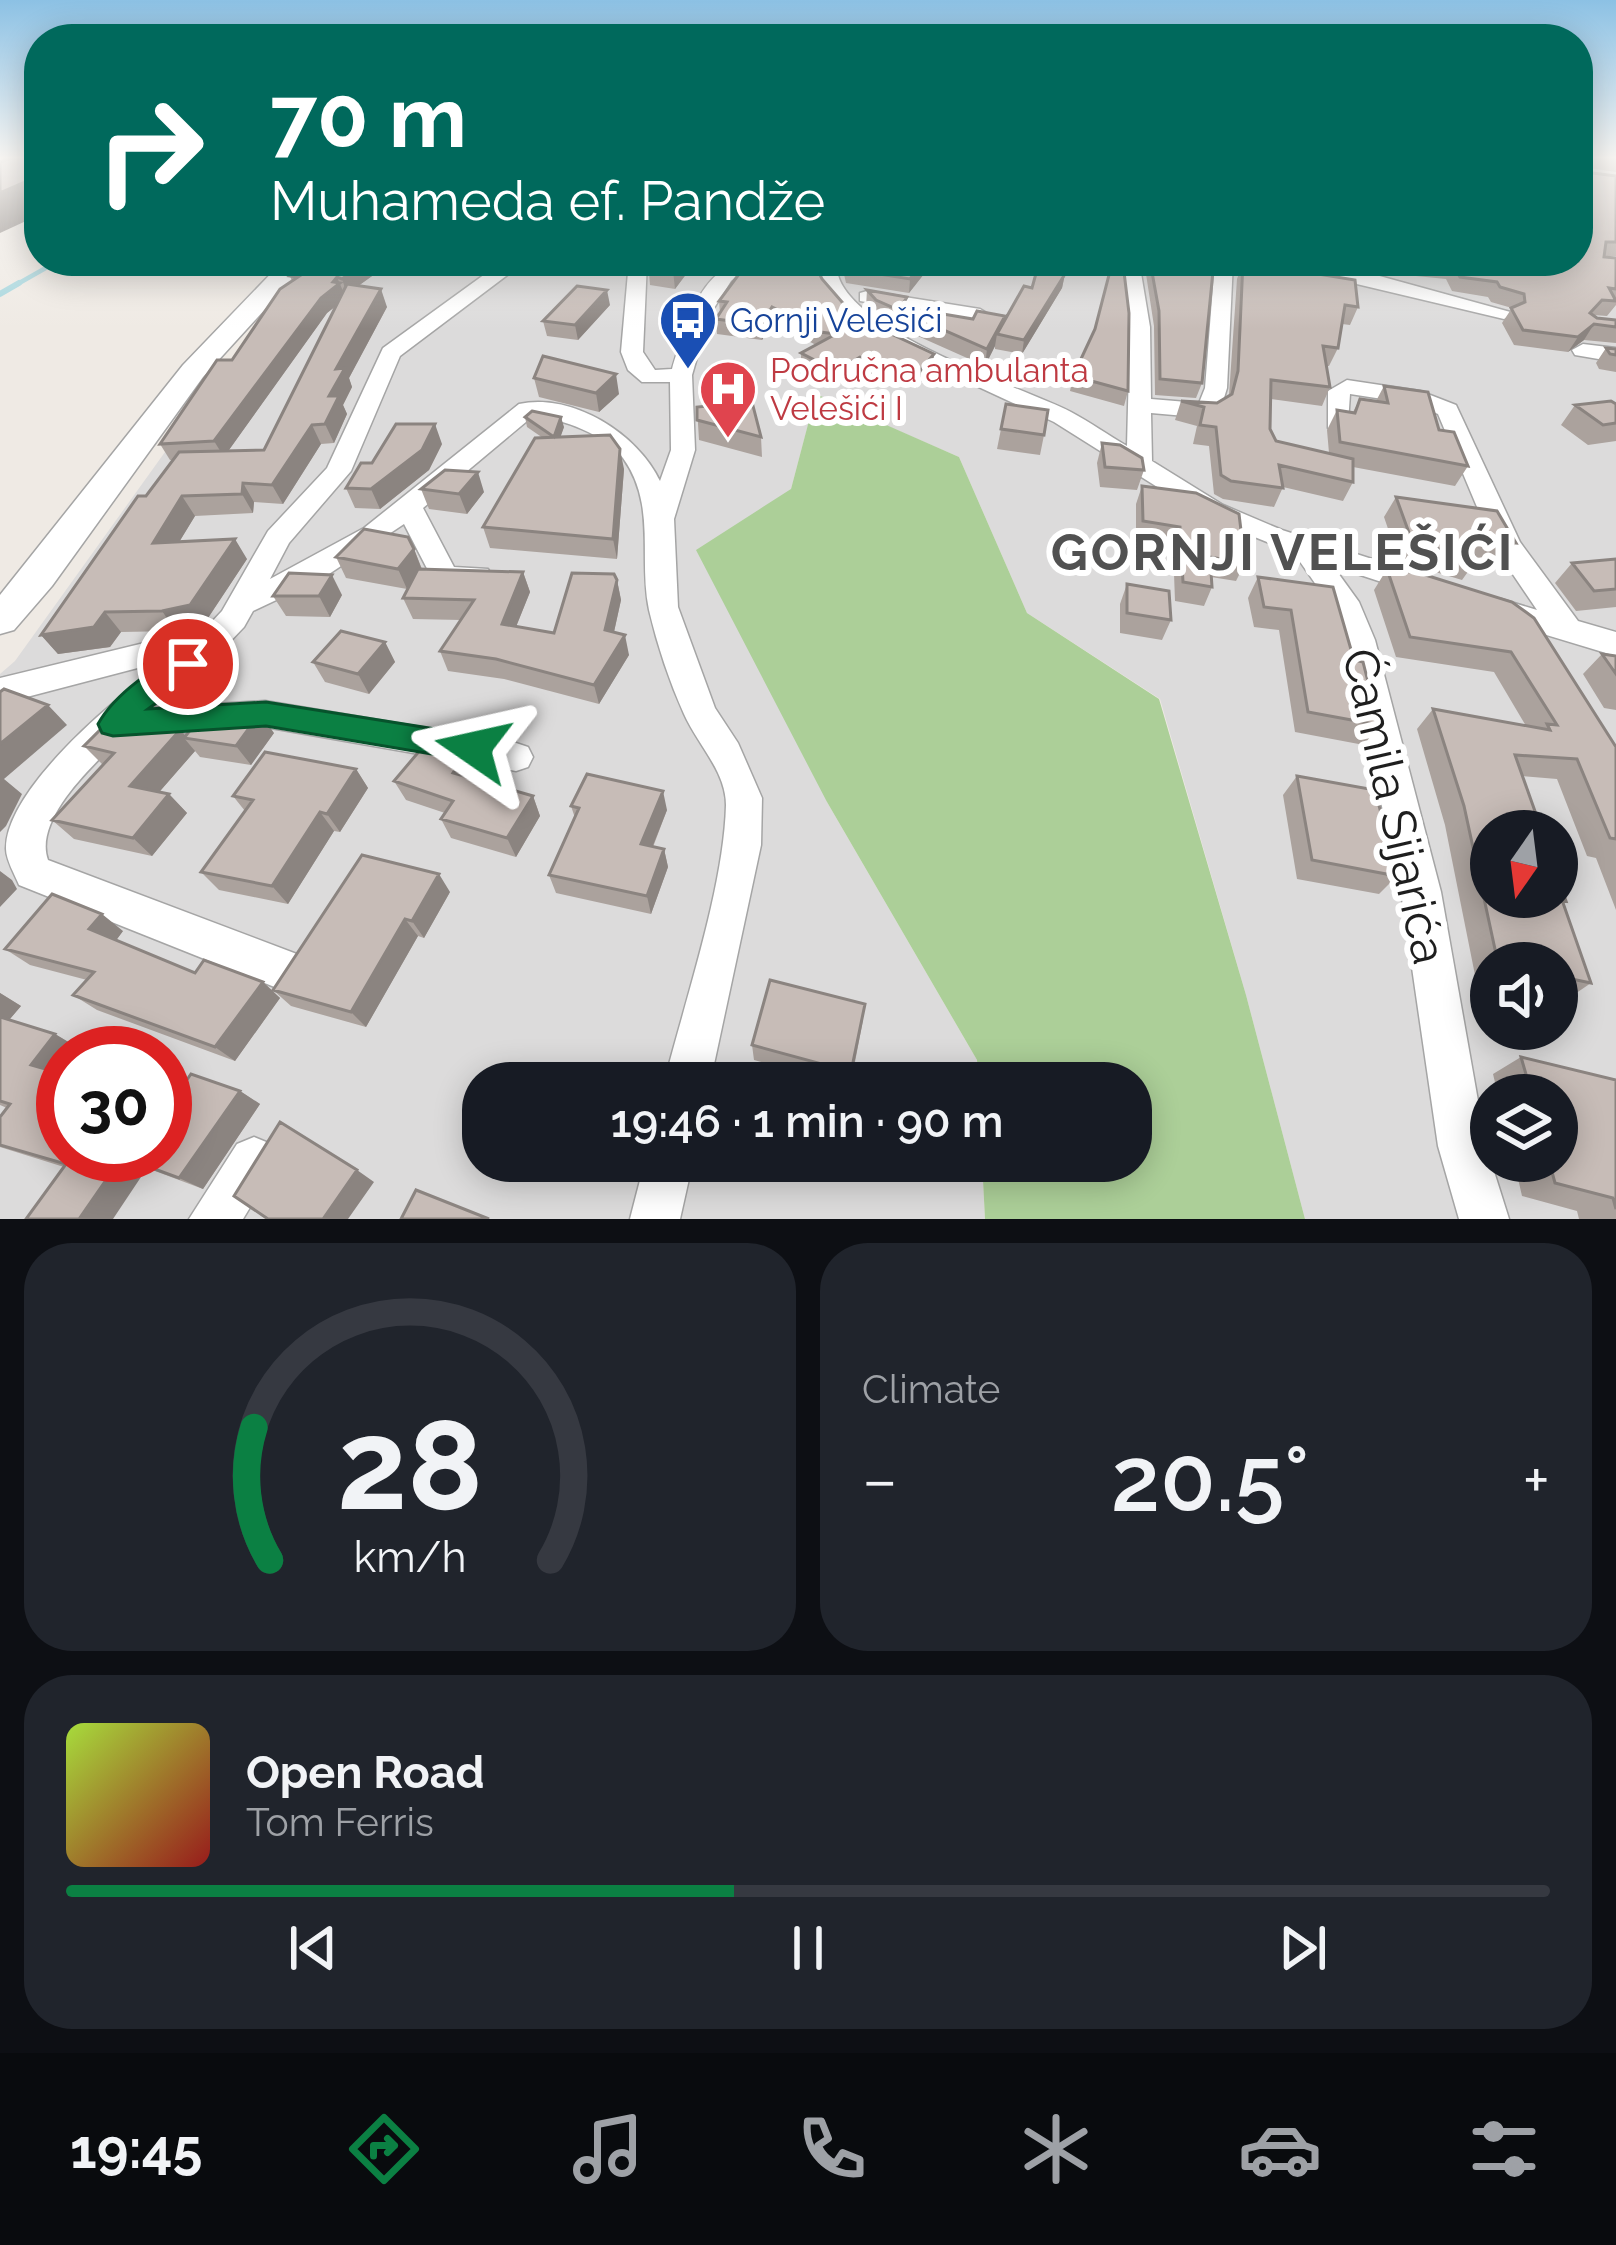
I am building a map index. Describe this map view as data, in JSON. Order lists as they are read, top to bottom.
{
  "streets": {
    "street": ["Ćamila Sijarića"]
  },
  "districts": ["GORNJI VELEŠIĆI"],
  "places": {
    "bus stop": ["Gornji Velešići"],
    "hospital": ["Područna ambulanta Velešići I"]
  },
  "north": "bottom",
  "page": {
    "turn": ["70 m", "Muhameda ef. Pandže"],
    "limit": "30",
    "trip": "19:46 · 1 min · 90 m",
    "tile": "Climate",
    "heat": ["−", "20.5°", "+"],
    "song": ["Open Road", "Tom Ferris"],
    "tabs": "19:45",
    "gauge": ["28", "km/h"]
  }
}
